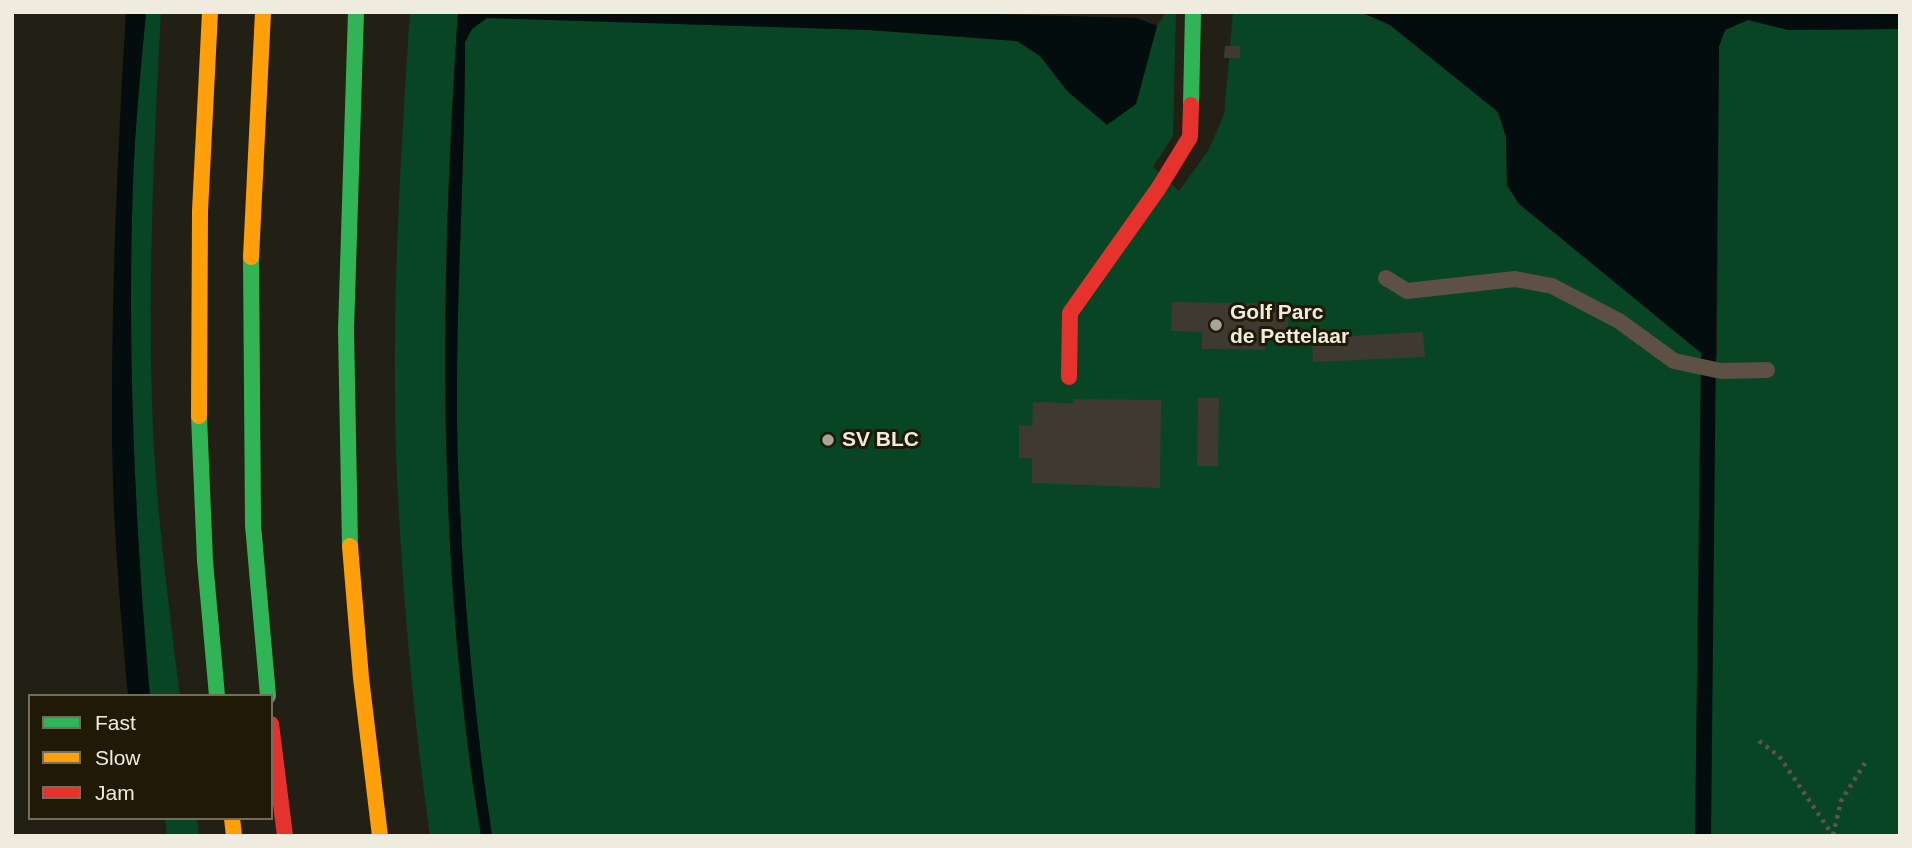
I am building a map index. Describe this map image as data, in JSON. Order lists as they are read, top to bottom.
{
  "places": ["Golf Parc de Pettelaar", "SV BLC"],
  "legend": ["Fast", "Slow", "Jam"]
}
